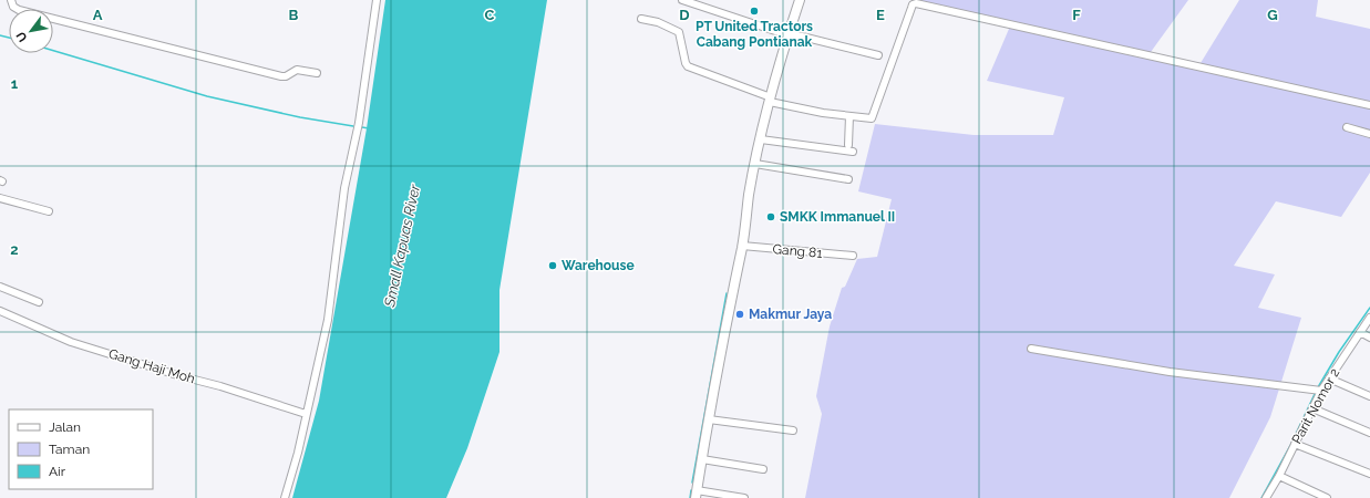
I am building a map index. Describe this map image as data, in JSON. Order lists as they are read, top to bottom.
{
  "streets": {
    "street": ["Gang 81", "Gang Haji Moh", "Parit Nomor 2"]
  },
  "water": ["Small Kapuas River"],
  "places": [
    "PT United Tractors Cabang Pontianak",
    "SMKK Immanuel II",
    "Warehouse",
    "Makmur Jaya"
  ],
  "legend": ["Jalan", "Taman", "Air"],
  "north": "bottom left",
  "grid": {
    "columns": [
      "A",
      "B",
      "C",
      "D",
      "E",
      "F",
      "G"
    ],
    "rows": ["1", "2"]
  }
}
